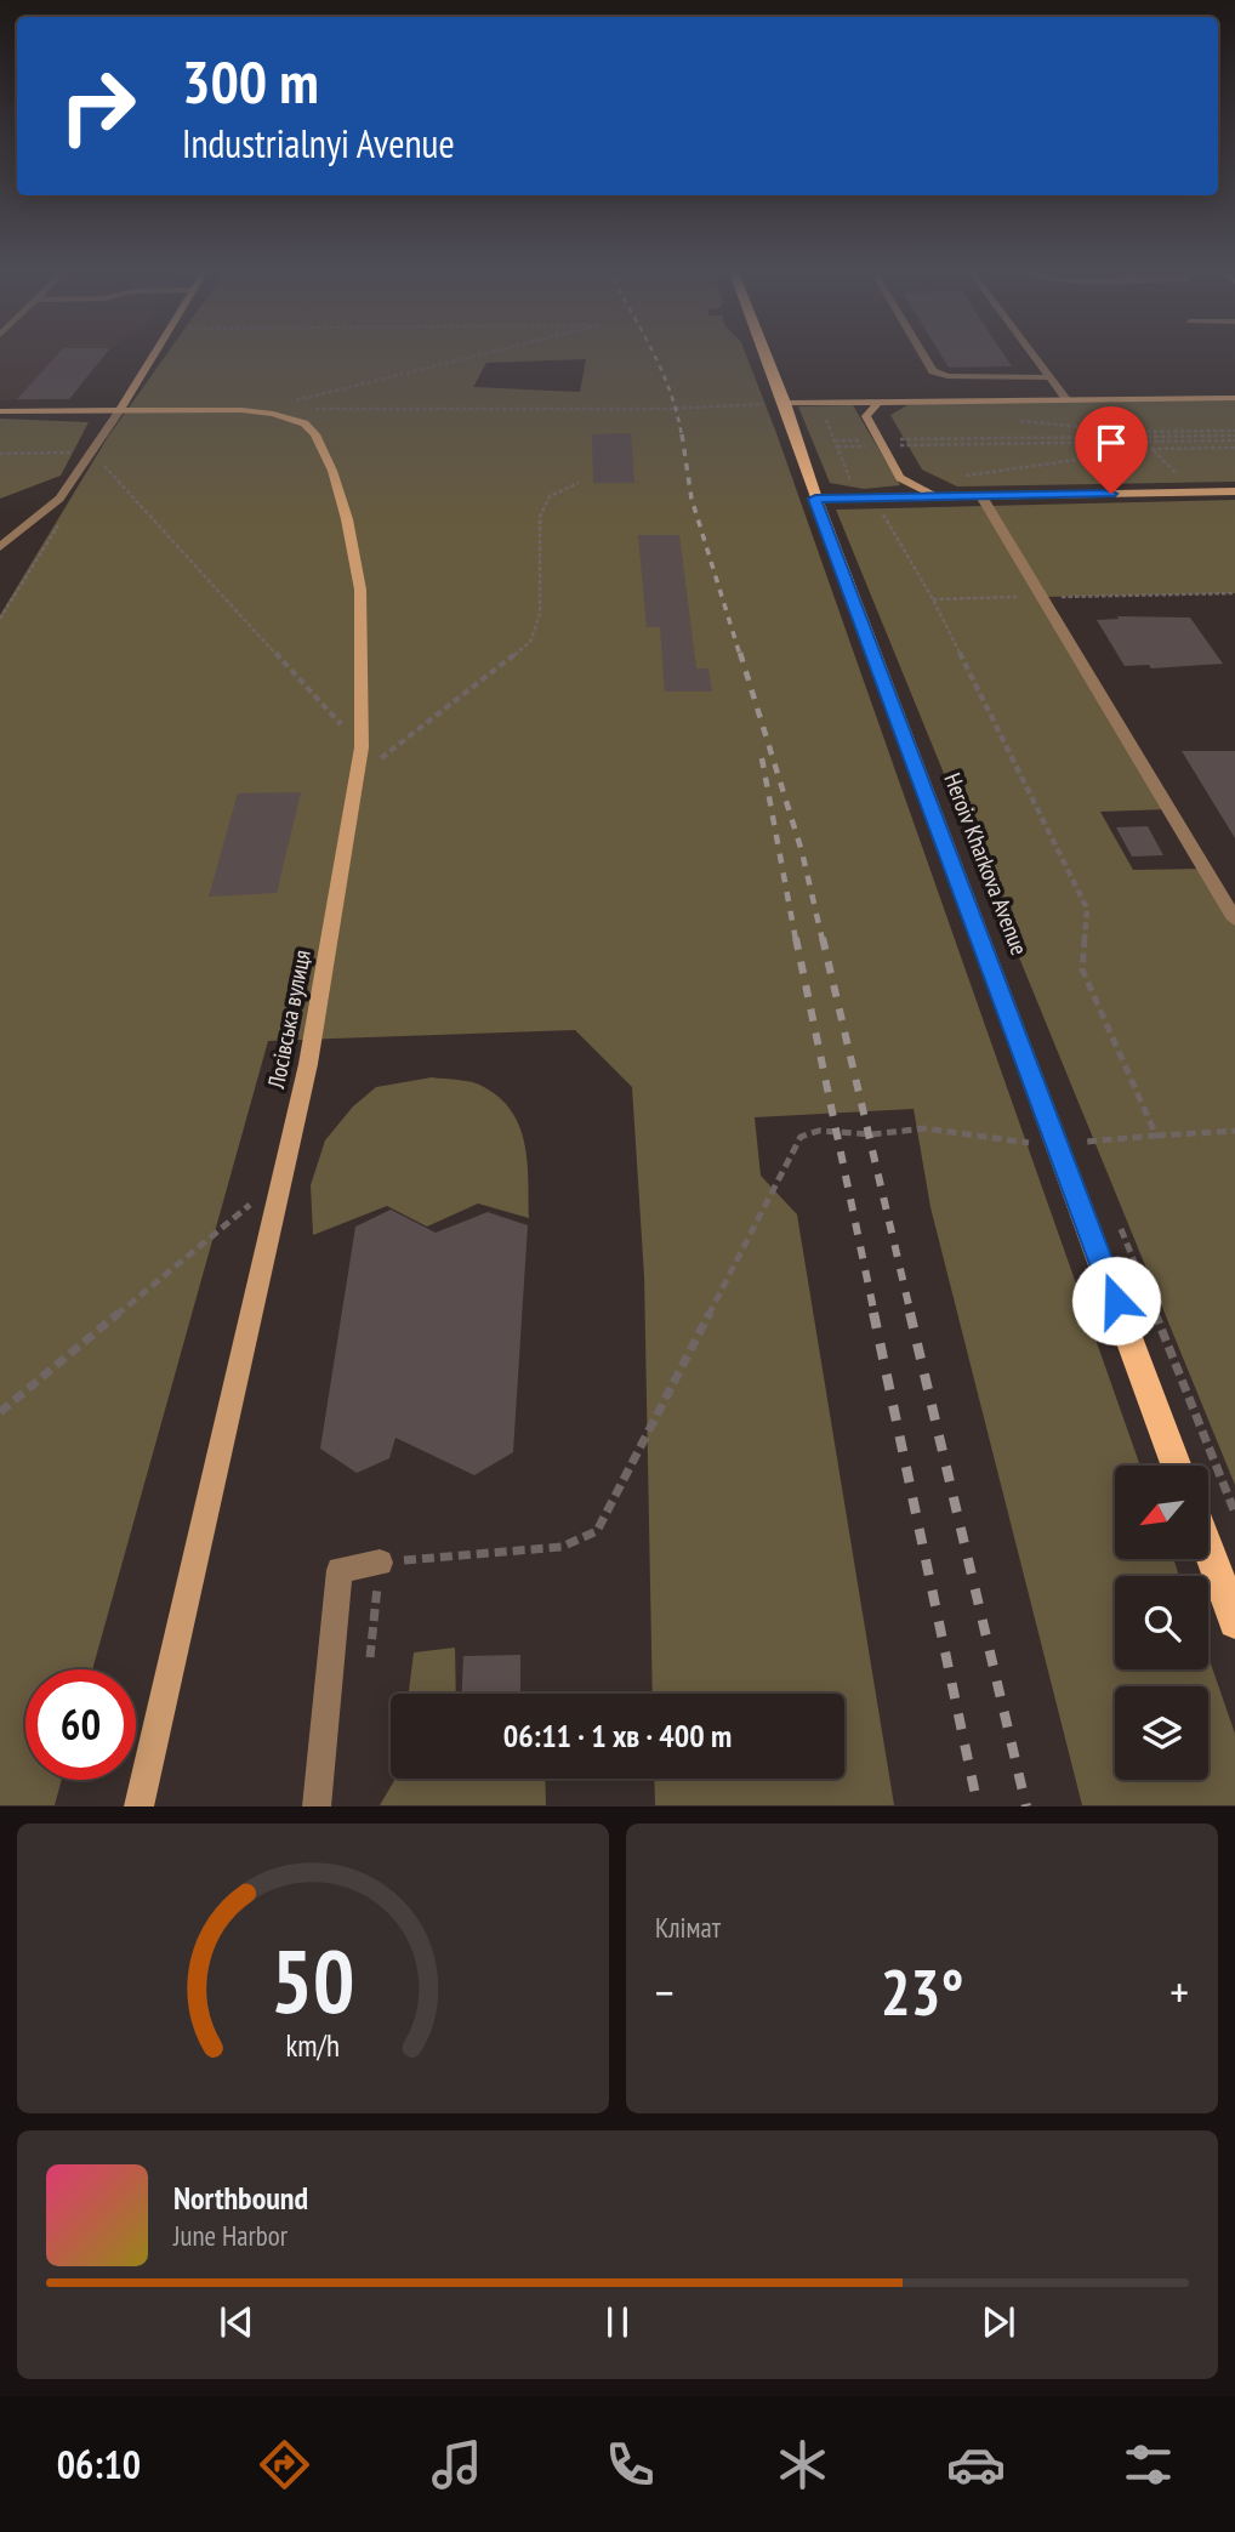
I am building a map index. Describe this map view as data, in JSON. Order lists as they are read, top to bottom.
{
  "streets": {
    "main road": ["Heroiv Kharkova Avenue"],
    "street": ["Лосівська вулиця"]
  },
  "north": "bottom left",
  "page": {
    "turn": ["300 m", "Industrialnyi Avenue"],
    "limit": "60",
    "trip": "06:11 · 1 хв · 400 m",
    "tile": "Клімат",
    "heat": ["−", "23°", "+"],
    "song": ["Northbound", "June Harbor"],
    "tabs": "06:10",
    "gauge": ["50", "km/h"]
  }
}
